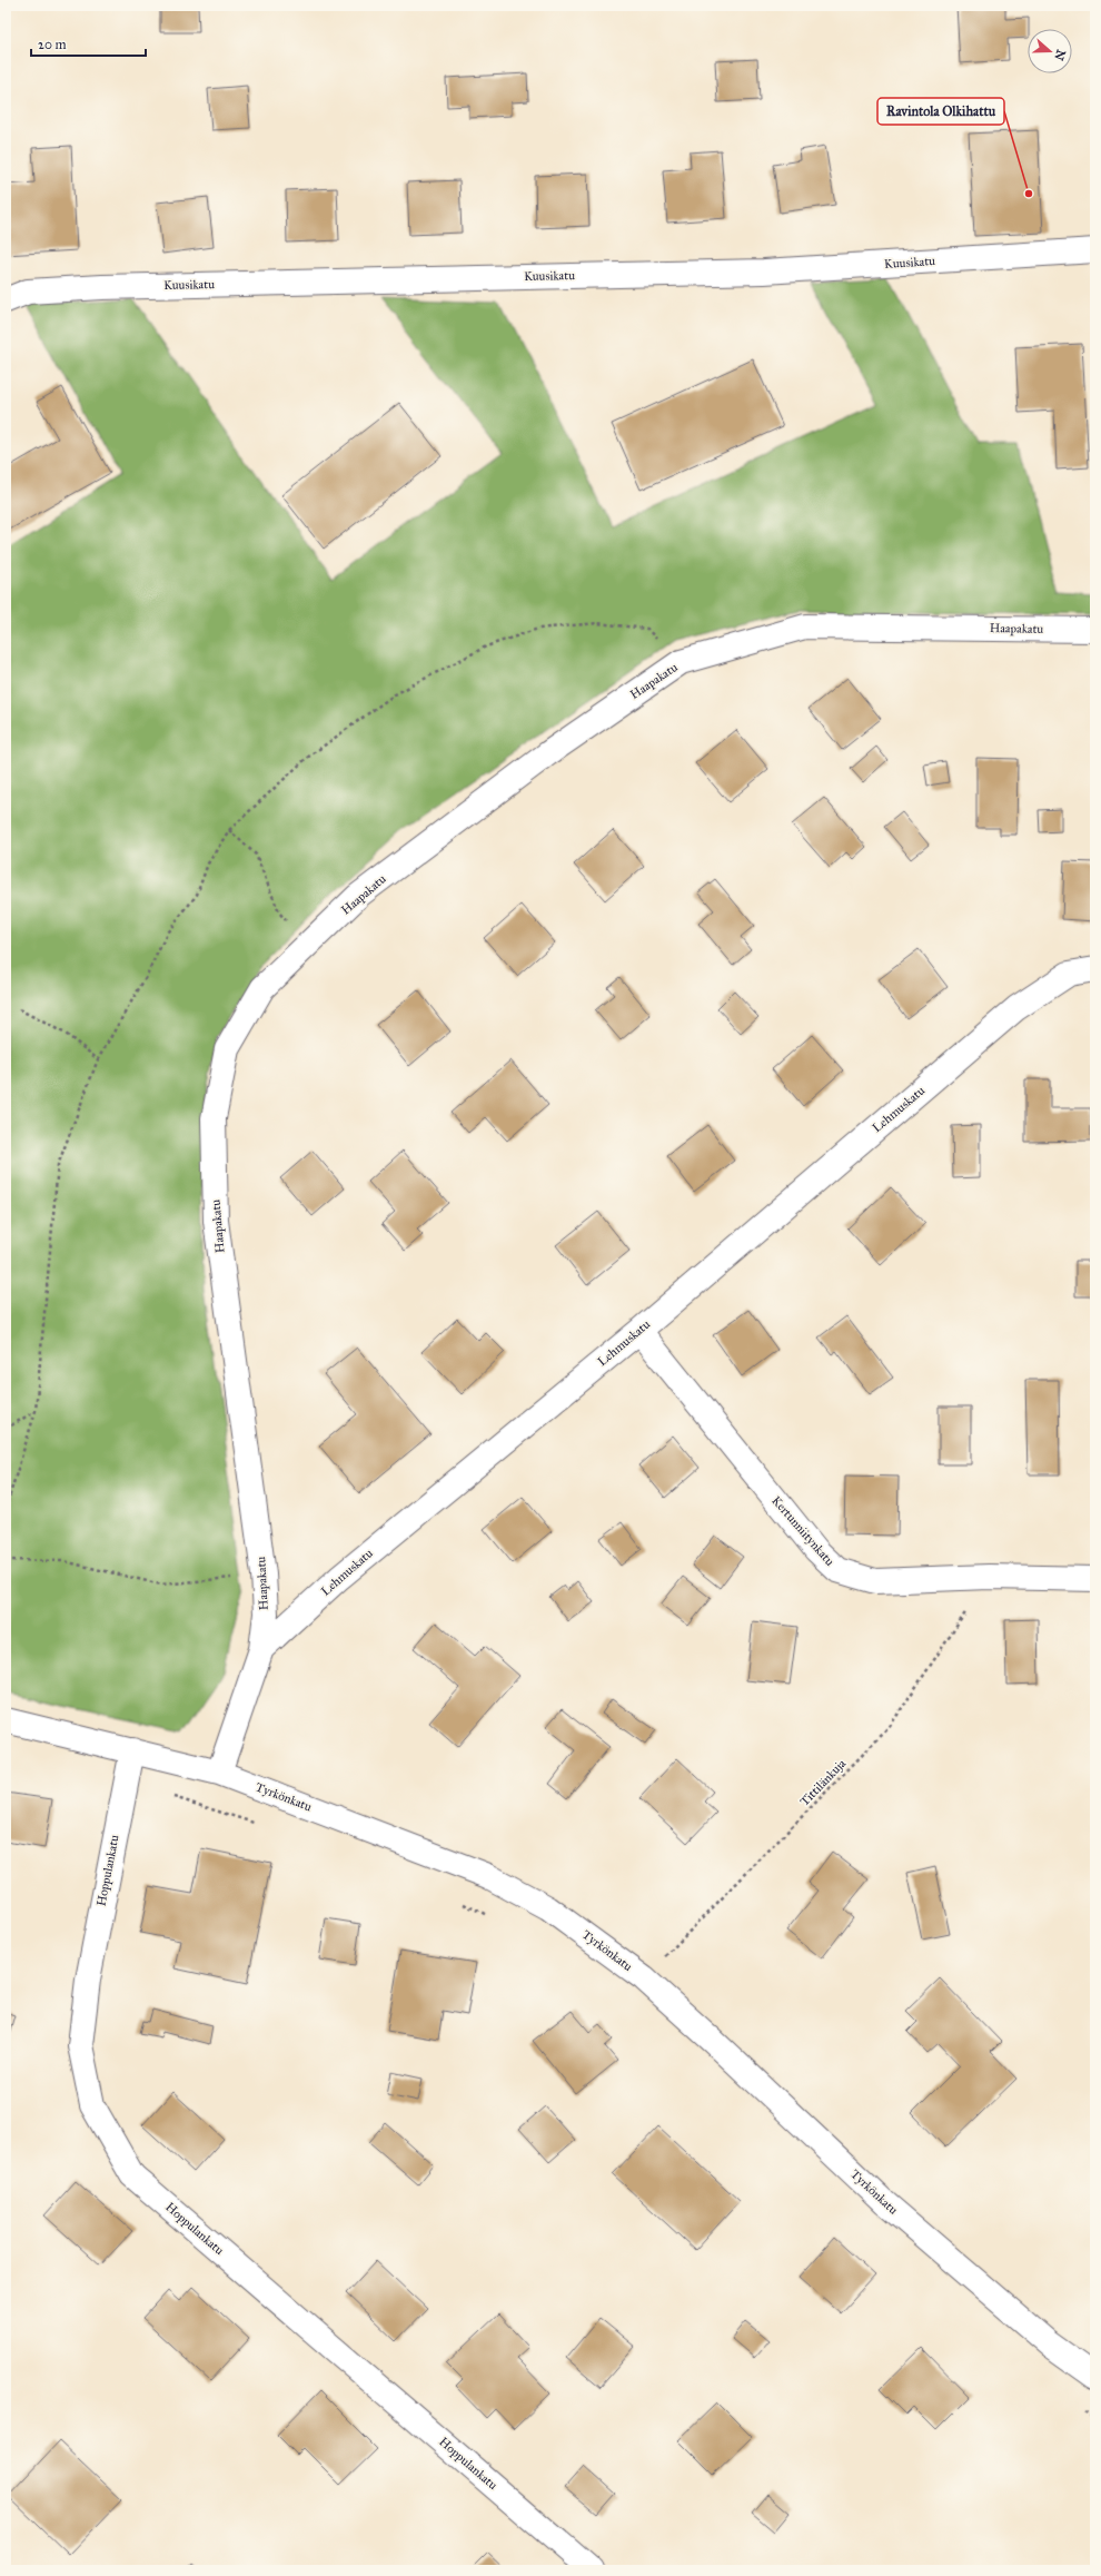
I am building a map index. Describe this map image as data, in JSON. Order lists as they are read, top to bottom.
{
  "streets": {
    "street": [
      "Kuusikatu",
      "Haapakatu",
      "Lehmuskatu",
      "Kertunniitynkatu",
      "Tyrkönkatu",
      "Hoppulankatu"
    ],
    "path": ["Tittilänkuja"]
  },
  "crossings": [
    ["Haapakatu", "Lehmuskatu"],
    ["Lehmuskatu", "Kertunniitynkatu"],
    ["Lehmuskatu", "Tyrkönkatu"],
    ["Kertunniitynkatu", "Tittilänkuja"],
    ["Tittilänkuja", "Tyrkönkatu"],
    ["Tyrkönkatu", "Hoppulankatu"]
  ],
  "places": ["Ravintola Olkihattu"],
  "scale_bar": "20 m",
  "north": "right"
}
